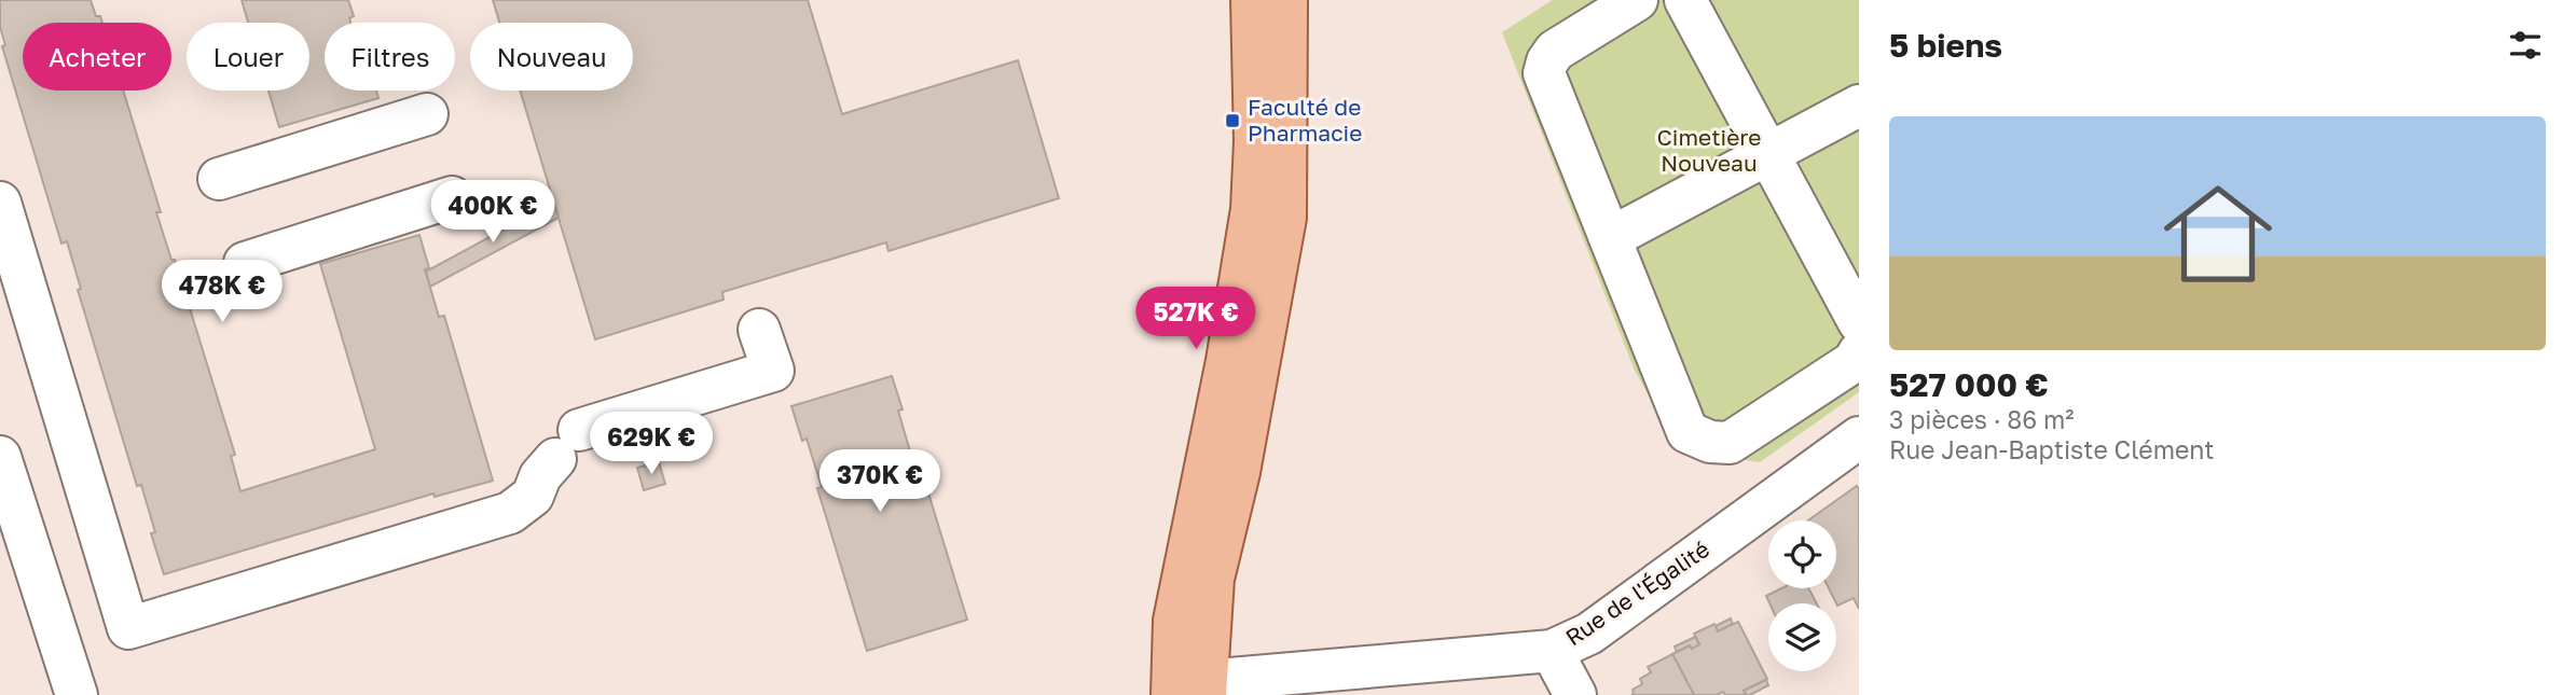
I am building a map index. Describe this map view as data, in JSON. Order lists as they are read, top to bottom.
{
  "streets": {
    "street": ["Rue de l'Égalité"]
  },
  "parks": ["Cimetière Nouveau"],
  "places": {
    "transit": ["Faculté de Pharmacie"]
  },
  "page": {
    "heading": "5 biens",
    "chip": [
      "Acheter",
      "Louer",
      "Filtres",
      "Nouveau"
    ],
    "list": [
      {
        "name": "527 000 €",
        "note": "3 pièces · 86 m² · Rue Jean-Baptiste Clément"
      }
    ],
    "price": [
      "400K €",
      "478K €",
      "527K €",
      "629K €",
      "370K €"
    ]
  }
}
